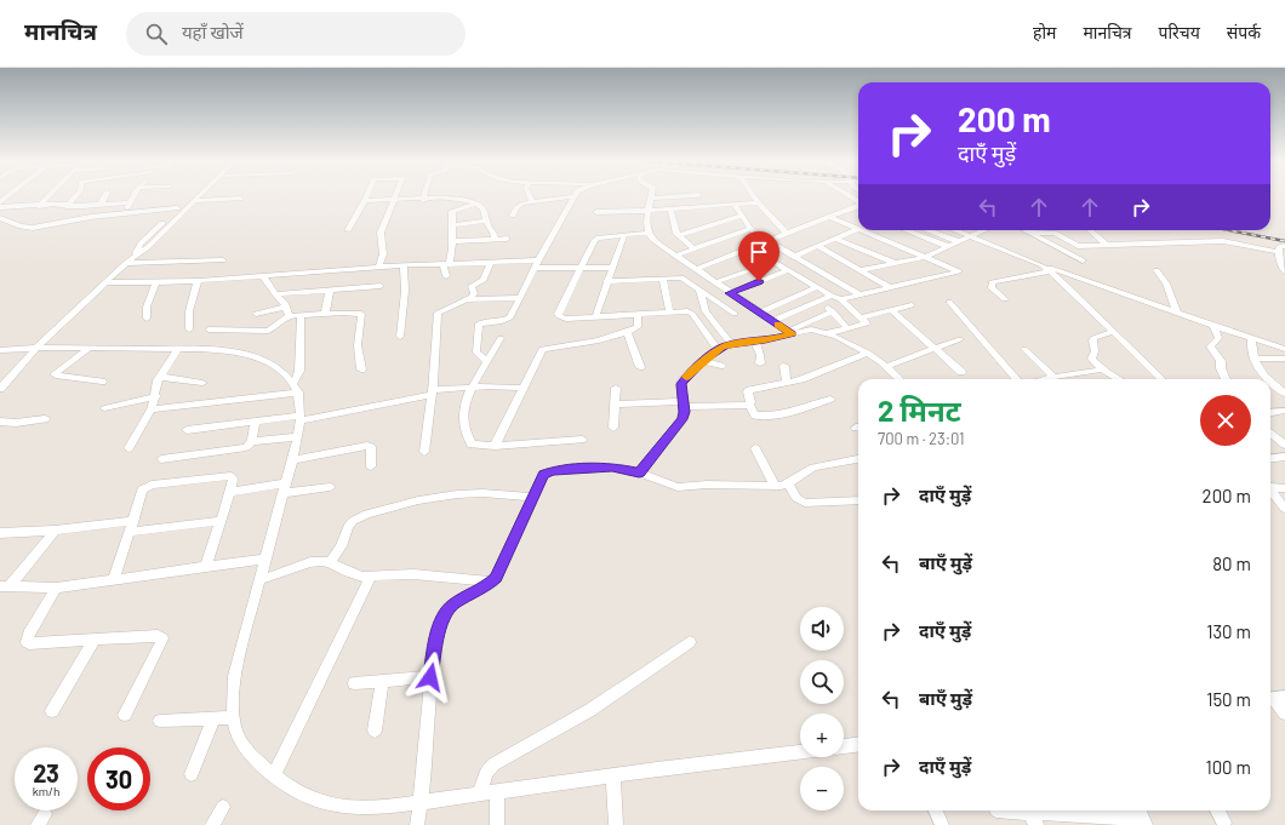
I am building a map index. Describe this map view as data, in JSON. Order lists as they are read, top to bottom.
{
  "page": {
    "header": "मानचित्र",
    "search": "यहाँ खोजें",
    "nav": [
      "होम",
      "मानचित्र",
      "परिचय",
      "संपर्क"
    ],
    "turn": ["200 m", "दाएँ मुड़ें"],
    "heading": ["2 मिनट", "700 m · 23:01"],
    "list": [
      {
        "name": "दाएँ मुड़ें",
        "value": "200 m"
      },
      {
        "name": "बाएँ मुड़ें",
        "value": "80 m"
      },
      {
        "name": "दाएँ मुड़ें",
        "value": "130 m"
      },
      {
        "name": "बाएँ मुड़ें",
        "value": "150 m"
      },
      {
        "name": "दाएँ मुड़ें",
        "value": "100 m"
      }
    ],
    "map_buttons": ["+", "−"],
    "speed": "23 km/h",
    "limit": "30"
  }
}
